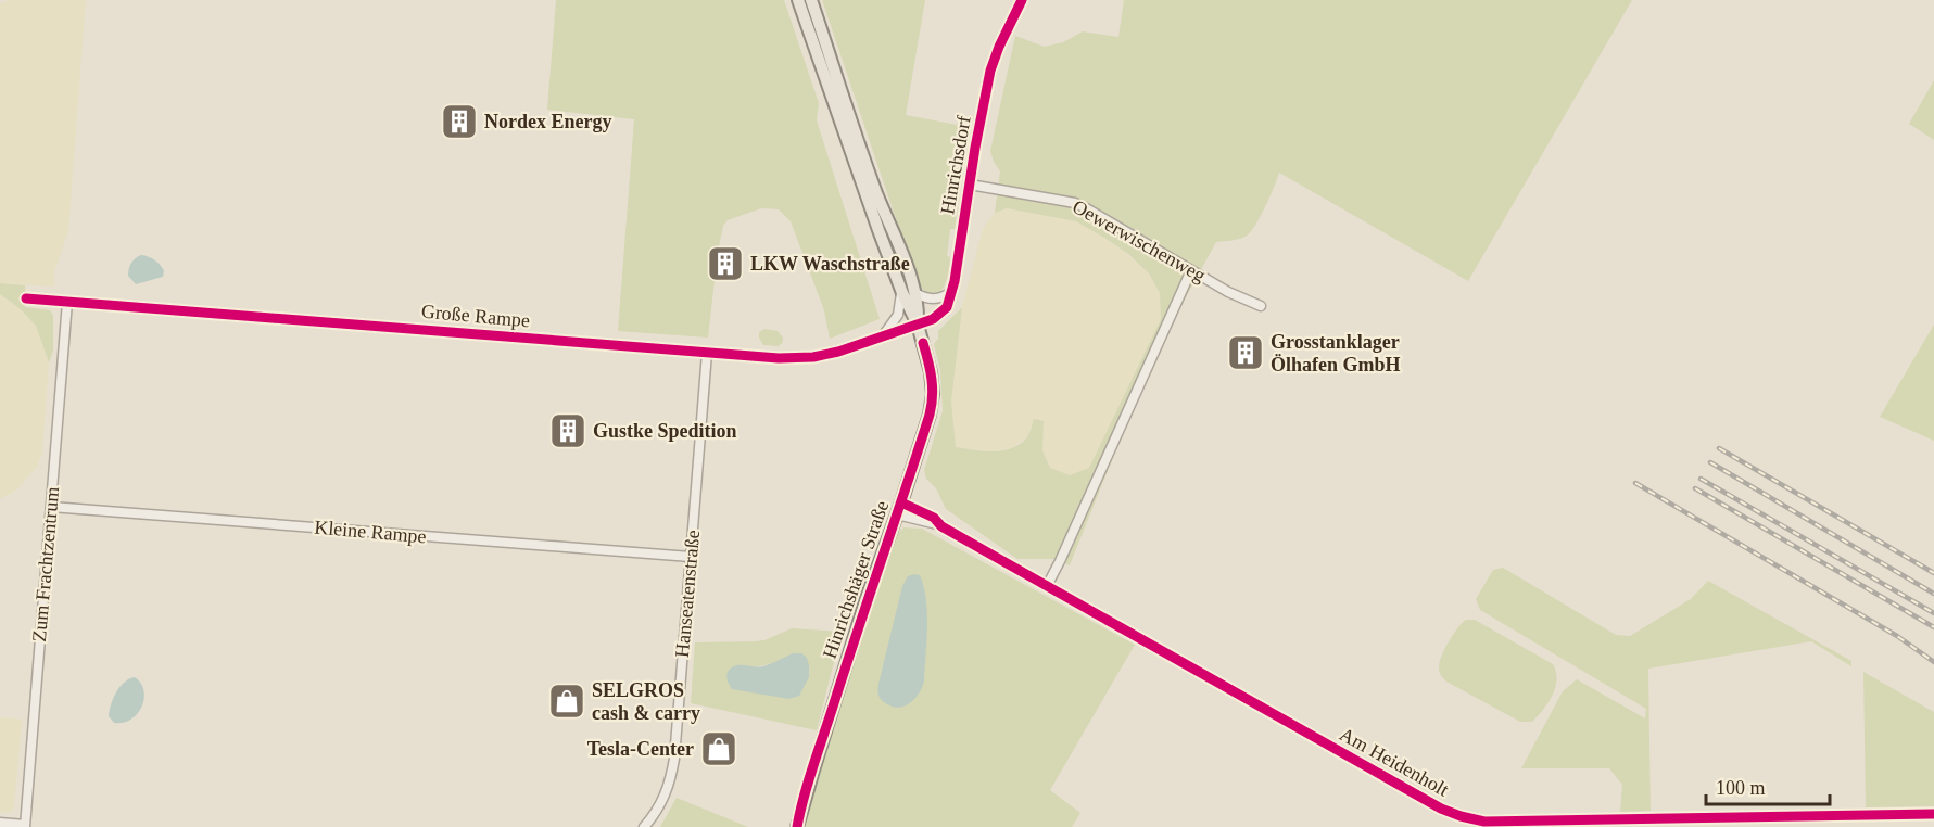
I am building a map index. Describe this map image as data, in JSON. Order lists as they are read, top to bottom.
{
  "streets": {
    "main road": ["Hinrichshäger Straße"],
    "street": [
      "Hinrichsdorf",
      "Oewerwischenweg",
      "Große Rampe",
      "Kleine Rampe",
      "Zum Frachtzentrum",
      "Hanseatenstraße",
      "Am Heidenholt"
    ]
  },
  "crossings": [
    ["Hinrichsdorf", "Oewerwischenweg"],
    ["Hinrichsdorf", "Große Rampe"],
    ["Hinrichsdorf", "Hinrichshäger Straße"],
    ["Große Rampe", "Zum Frachtzentrum"],
    ["Große Rampe", "Hinrichshäger Straße"],
    ["Große Rampe", "Hanseatenstraße"],
    ["Kleine Rampe", "Zum Frachtzentrum"],
    ["Kleine Rampe", "Hanseatenstraße"],
    ["Hinrichshäger Straße", "Am Heidenholt"]
  ],
  "places": {
    "building": [
      "Nordex Energy",
      "LKW Waschstraße",
      "Grosstanklager Ölhafen GmbH",
      "Gustke Spedition"
    ],
    "shop": ["SELGROS cash & carry", "Tesla-Center"]
  },
  "scale_bar": "100 m"
}
